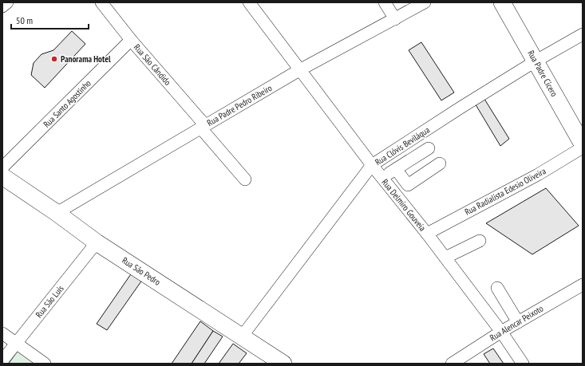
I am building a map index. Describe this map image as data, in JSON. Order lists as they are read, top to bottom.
{
  "streets": {
    "highway": ["Rua Padre Cícero", "Rua São Pedro"],
    "street": [
      "Rua São Cândido",
      "Rua Santo Agostinho",
      "Rua Padre Pedro Ribeiro",
      "Rua Clóvis Beviláqua",
      "Rua Radialista Edesio Oliveira",
      "Rua Delmiro Gouveia",
      "Rua São Luís",
      "Rua Alencar Peixoto"
    ]
  },
  "crossings": [
    ["Rua São Cândido", "Rua Santo Agostinho"],
    ["Rua São Cândido", "Rua Padre Pedro Ribeiro"],
    ["Rua Padre Cícero", "Rua Clóvis Beviláqua"],
    ["Rua Padre Pedro Ribeiro", "Rua Delmiro Gouveia"],
    ["Rua Padre Pedro Ribeiro", "Rua São Pedro"],
    ["Rua Clóvis Beviláqua", "Rua Delmiro Gouveia"],
    ["Rua Clóvis Beviláqua", "Rua São Pedro"],
    ["Rua Radialista Edesio Oliveira", "Rua Delmiro Gouveia"],
    ["Rua Delmiro Gouveia", "Rua Alencar Peixoto"],
    ["Rua São Pedro", "Rua São Luís"]
  ],
  "places": ["Panorama Hotel"],
  "scale_bar": "50 m"
}
